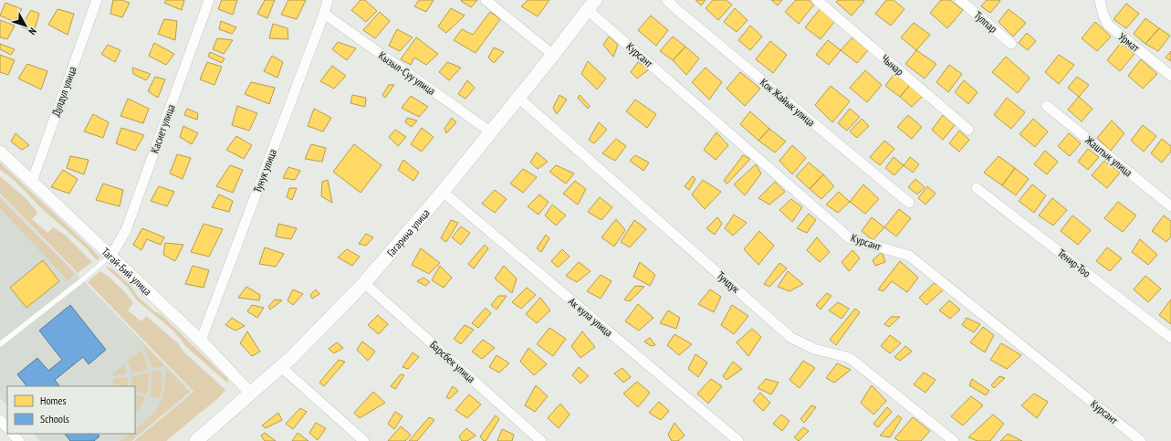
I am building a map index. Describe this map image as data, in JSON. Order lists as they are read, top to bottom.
{
  "streets": {
    "main road": ["Гагарина улица"],
    "street": [
      "Тулпар",
      "Урмат",
      "Курсант",
      "Чынар",
      "Кызыл-Суу улица",
      "Дулдул улица",
      "Кок Жайык улица",
      "Касиет улица",
      "Жаштык улица",
      "Тунук улица",
      "Тенир-Тоо",
      "Тагай-Бий улица",
      "Тундук",
      "Ак кула улица",
      "Барсбек улица"
    ]
  },
  "crossings": [
    ["Курсант", "Гагарина улица"],
    ["Кызыл-Суу улица", "Тунук улица"],
    ["Кызыл-Суу улица", "Гагарина улица"],
    ["Дулдул улица", "Тагай-Бий улица"],
    ["Касиет улица", "Тагай-Бий улица"],
    ["Тунук улица", "Тагай-Бий улица"],
    ["Гагарина улица", "Тагай-Бий улица"],
    ["Гагарина улица", "Тундук"],
    ["Гагарина улица", "Ак кула улица"],
    ["Гагарина улица", "Барсбек улица"]
  ],
  "legend": ["Homes", "Schools"],
  "north": "bottom right"
}
